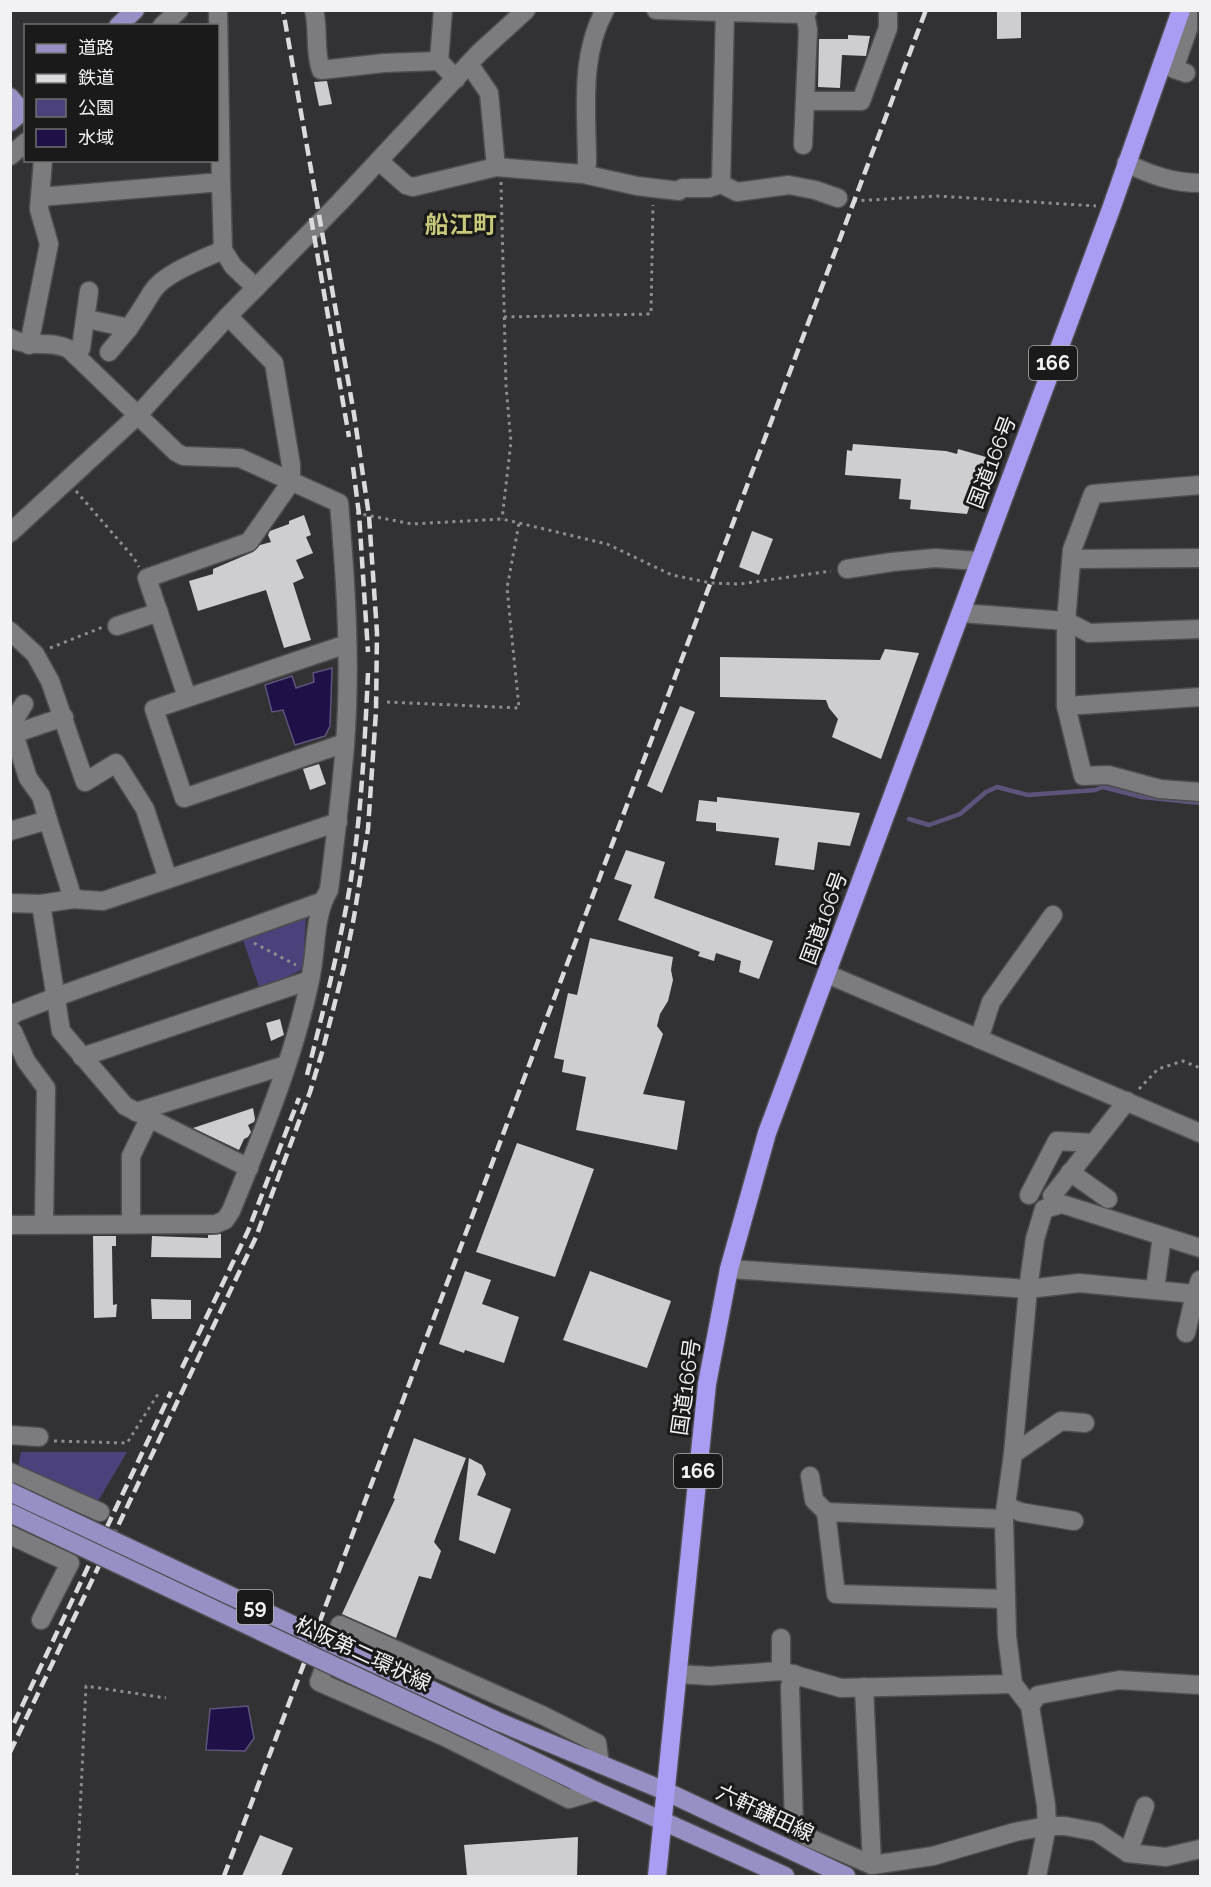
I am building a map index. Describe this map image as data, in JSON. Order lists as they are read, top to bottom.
{
  "streets": {
    "highway": ["166", "国道166号"],
    "main road": ["59", "松阪第二環状線", "六軒鎌田線"]
  },
  "crossings": [
    ["国道166号", "松阪第二環状線"],
    ["国道166号", "六軒鎌田線"],
    ["松阪第二環状線", "六軒鎌田線"]
  ],
  "districts": ["船江町"],
  "legend": [
    "道路",
    "鉄道",
    "公園",
    "水域"
  ]
}
